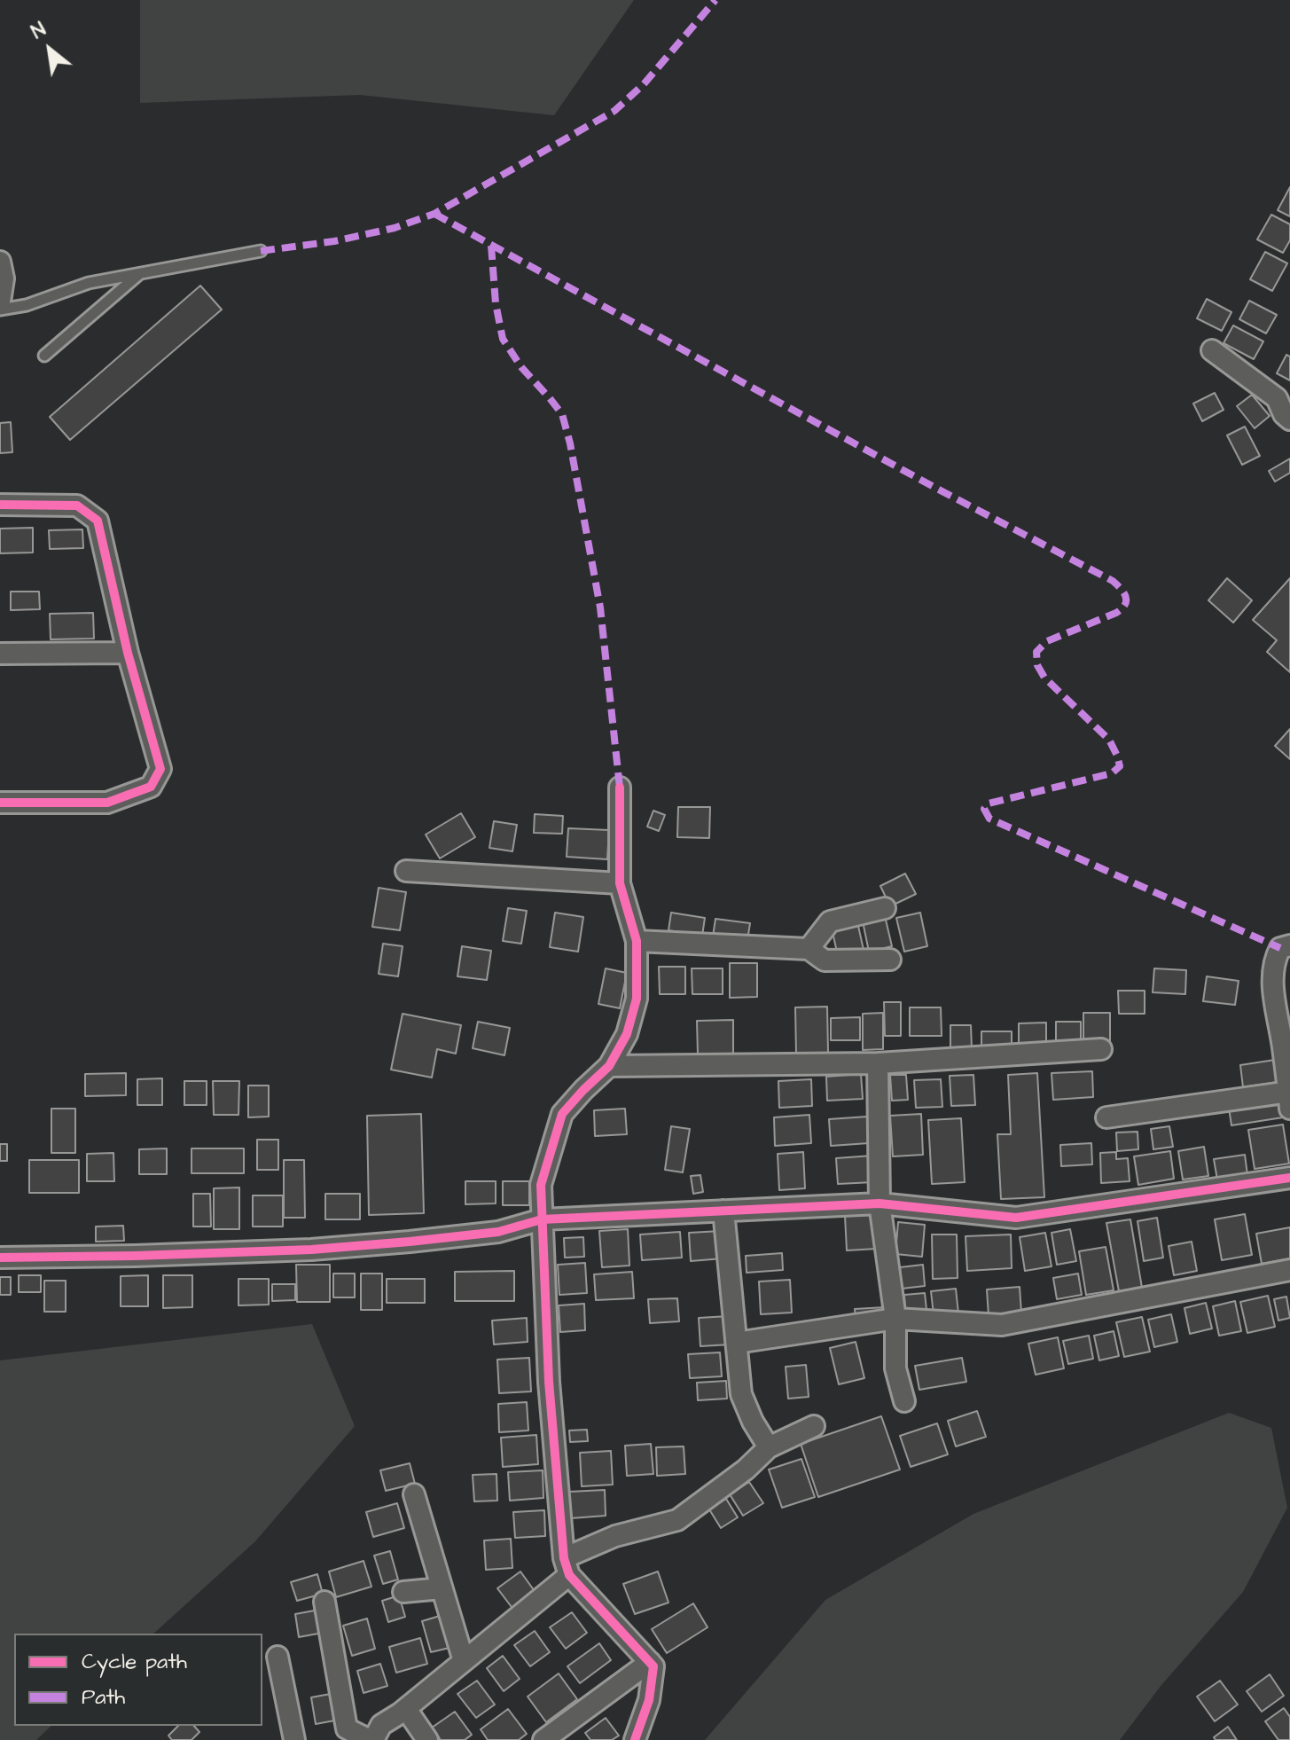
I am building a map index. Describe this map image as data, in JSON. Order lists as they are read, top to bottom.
{
  "legend": ["Cycle path", "Path"],
  "north": "top left"
}
